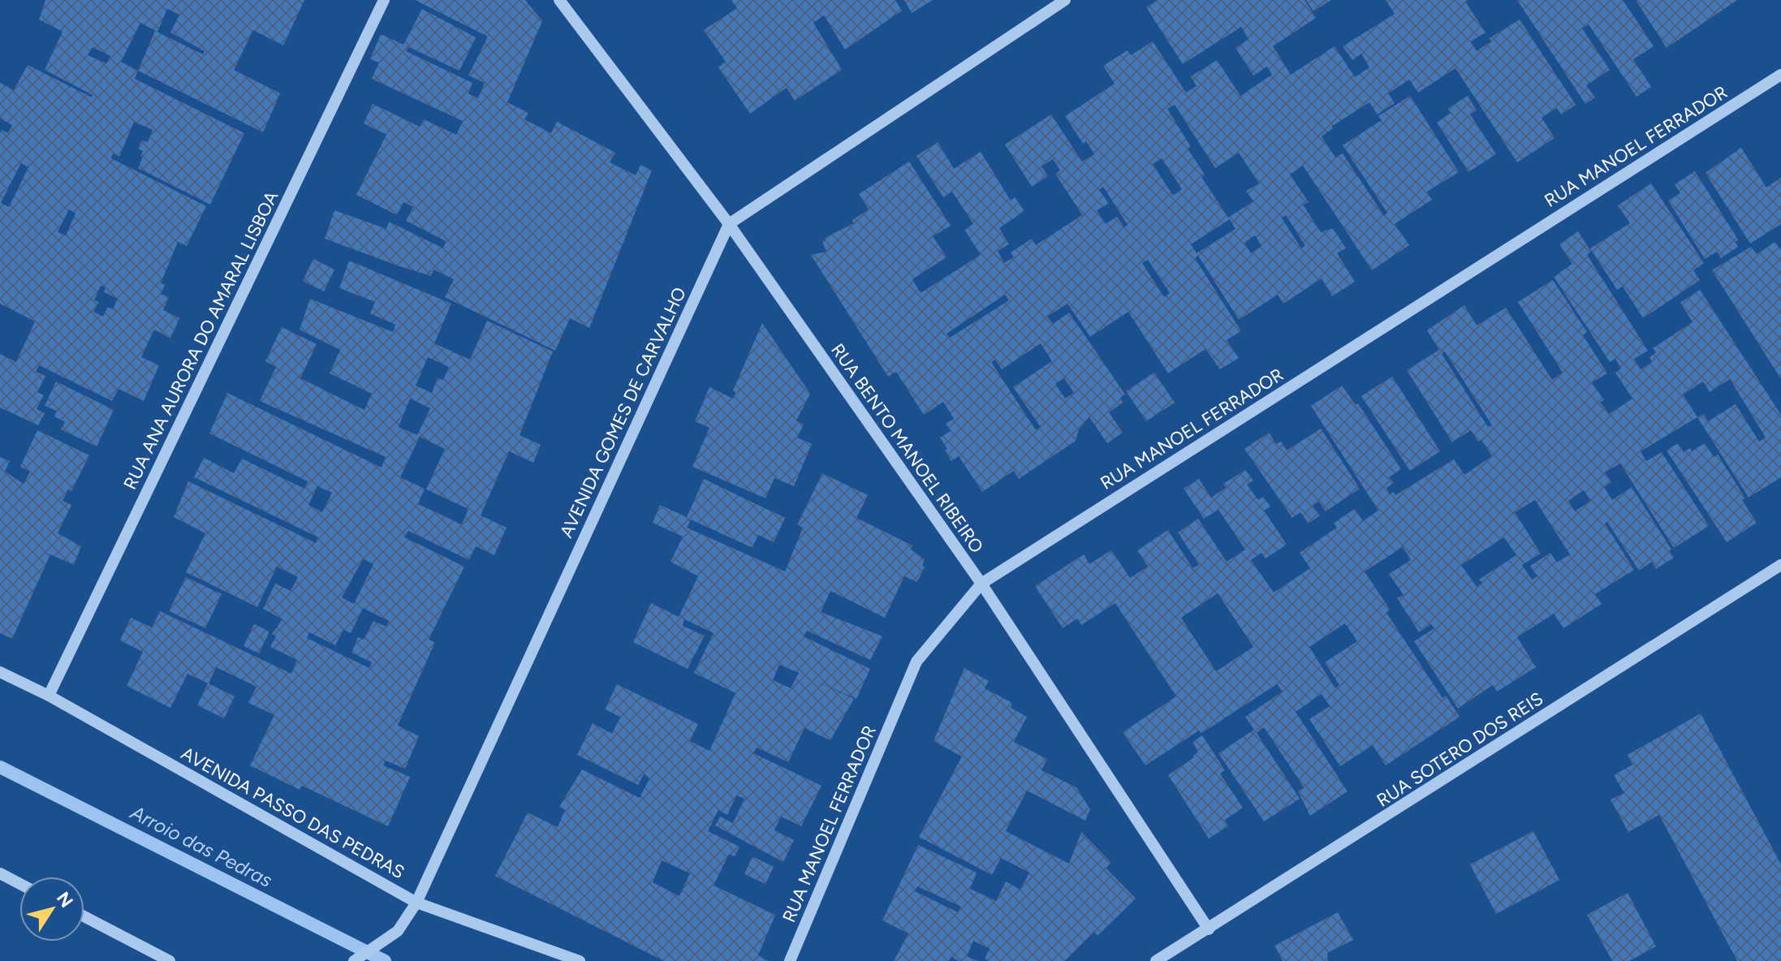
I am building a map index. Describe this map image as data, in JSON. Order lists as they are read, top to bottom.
{
  "streets": {
    "street": [
      "RUA MANOEL FERRADOR",
      "RUA ANA AURORA DO AMARAL LISBOA",
      "AVENIDA GOMES DE CARVALHO",
      "RUA BENTO MANOEL RIBEIRO",
      "RUA SOTERO DOS REIS",
      "AVENIDA PASSO DAS PEDRAS"
    ]
  },
  "crossings": [
    ["RUA MANOEL FERRADOR", "RUA BENTO MANOEL RIBEIRO"],
    ["RUA ANA AURORA DO AMARAL LISBOA", "AVENIDA PASSO DAS PEDRAS"],
    ["AVENIDA GOMES DE CARVALHO", "RUA BENTO MANOEL RIBEIRO"],
    ["AVENIDA GOMES DE CARVALHO", "AVENIDA PASSO DAS PEDRAS"],
    ["RUA BENTO MANOEL RIBEIRO", "RUA SOTERO DOS REIS"]
  ],
  "water": ["Arroio das Pedras"],
  "north": "top right"
}
